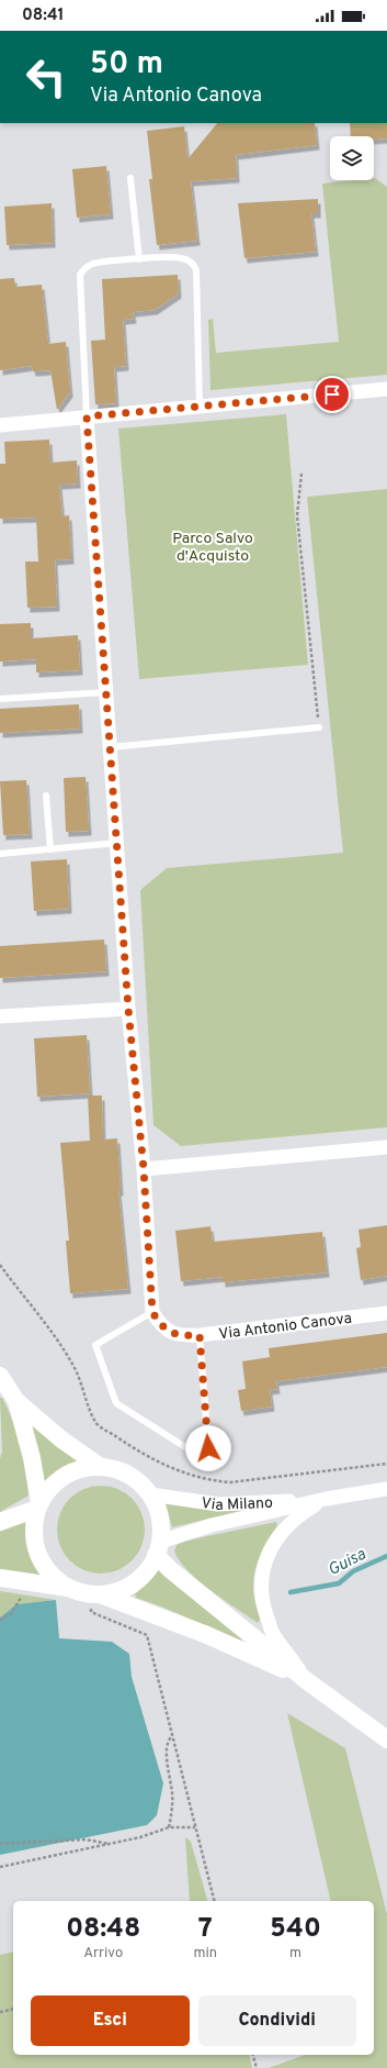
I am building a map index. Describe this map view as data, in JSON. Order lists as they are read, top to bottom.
{
  "streets": {
    "street": ["Via Antonio Canova", "Via Milano"]
  },
  "water": ["Guisa"],
  "parks": ["Parco Salvo d'Acquisto"],
  "page": {
    "status": "08:41",
    "turn": ["50 m", "Via Antonio Canova"],
    "eta": [
      "08:48",
      "Arrivo",
      "7",
      "min",
      "540",
      "m"
    ],
    "buttons": ["Esci", "Condividi"]
  }
}
